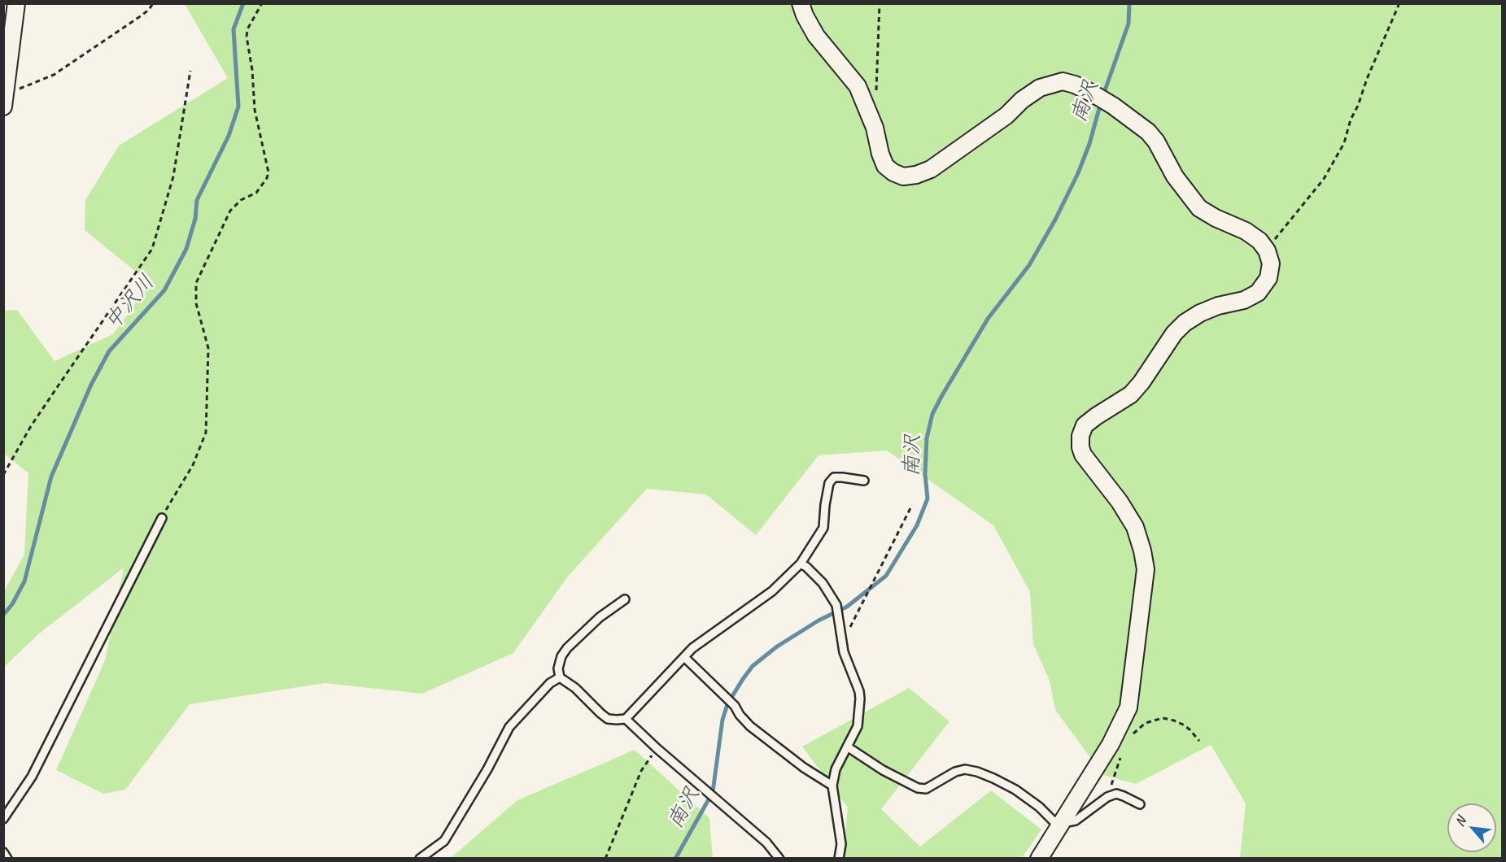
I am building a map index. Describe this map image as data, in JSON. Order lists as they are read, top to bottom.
{
  "water": ["南沢", "中沢川"],
  "north": "top left"
}
